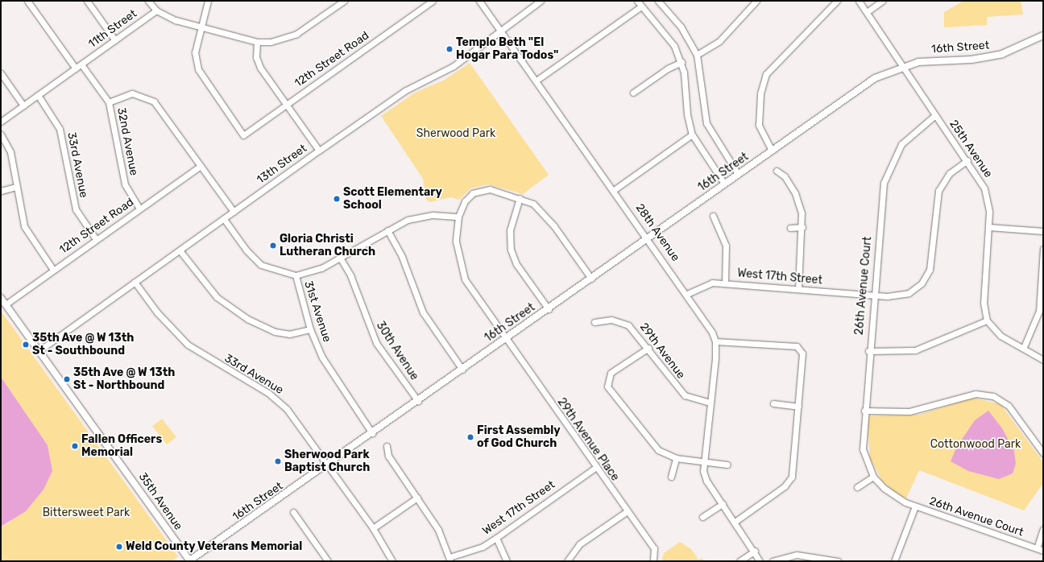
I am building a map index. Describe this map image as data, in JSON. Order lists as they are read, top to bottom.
{
  "streets": {
    "main road": ["16th Street", "35th Avenue"],
    "street": [
      "11th Street",
      "12th Street Road",
      "32nd Avenue",
      "25th Avenue",
      "13th Street",
      "33rd Avenue",
      "28th Avenue",
      "West 17th Street",
      "26th Avenue Court",
      "31st Avenue",
      "30th Avenue",
      "29th Avenue",
      "29th Avenue Place"
    ]
  },
  "crossings": [
    ["11th Street", "32nd Avenue"],
    ["16th Street", "25th Avenue"],
    ["16th Street", "33rd Avenue"],
    ["16th Street", "28th Avenue"],
    ["16th Street", "31st Avenue"],
    ["16th Street", "30th Avenue"],
    ["16th Street", "29th Avenue Place"],
    ["16th Street", "35th Avenue"],
    ["12th Street Road", "32nd Avenue"],
    ["12th Street Road", "33rd Avenue"],
    ["12th Street Road", "35th Avenue"],
    ["25th Avenue", "West 17th Street"],
    ["25th Avenue", "26th Avenue Court"],
    ["13th Street", "33rd Avenue"],
    ["13th Street", "28th Avenue"],
    ["13th Street", "31st Avenue"],
    ["13th Street", "35th Avenue"],
    ["28th Avenue", "West 17th Street"],
    ["West 17th Street", "26th Avenue Court"],
    ["West 17th Street", "29th Avenue Place"]
  ],
  "parks": ["Sherwood Park", "Cottonwood Park", "Bittersweet Park"],
  "places": [
    "Templo Beth \"El Hogar Para Todos\"",
    "Scott Elementary School",
    "Gloria Christi Lutheran Church",
    "35th Ave @ W 13th St - Southbound",
    "35th Ave @ W 13th St - Northbound",
    "First Assembly of God Church",
    "Fallen Officers Memorial",
    "Sherwood Park Baptist Church",
    "Weld County Veterans Memorial"
  ]
}
